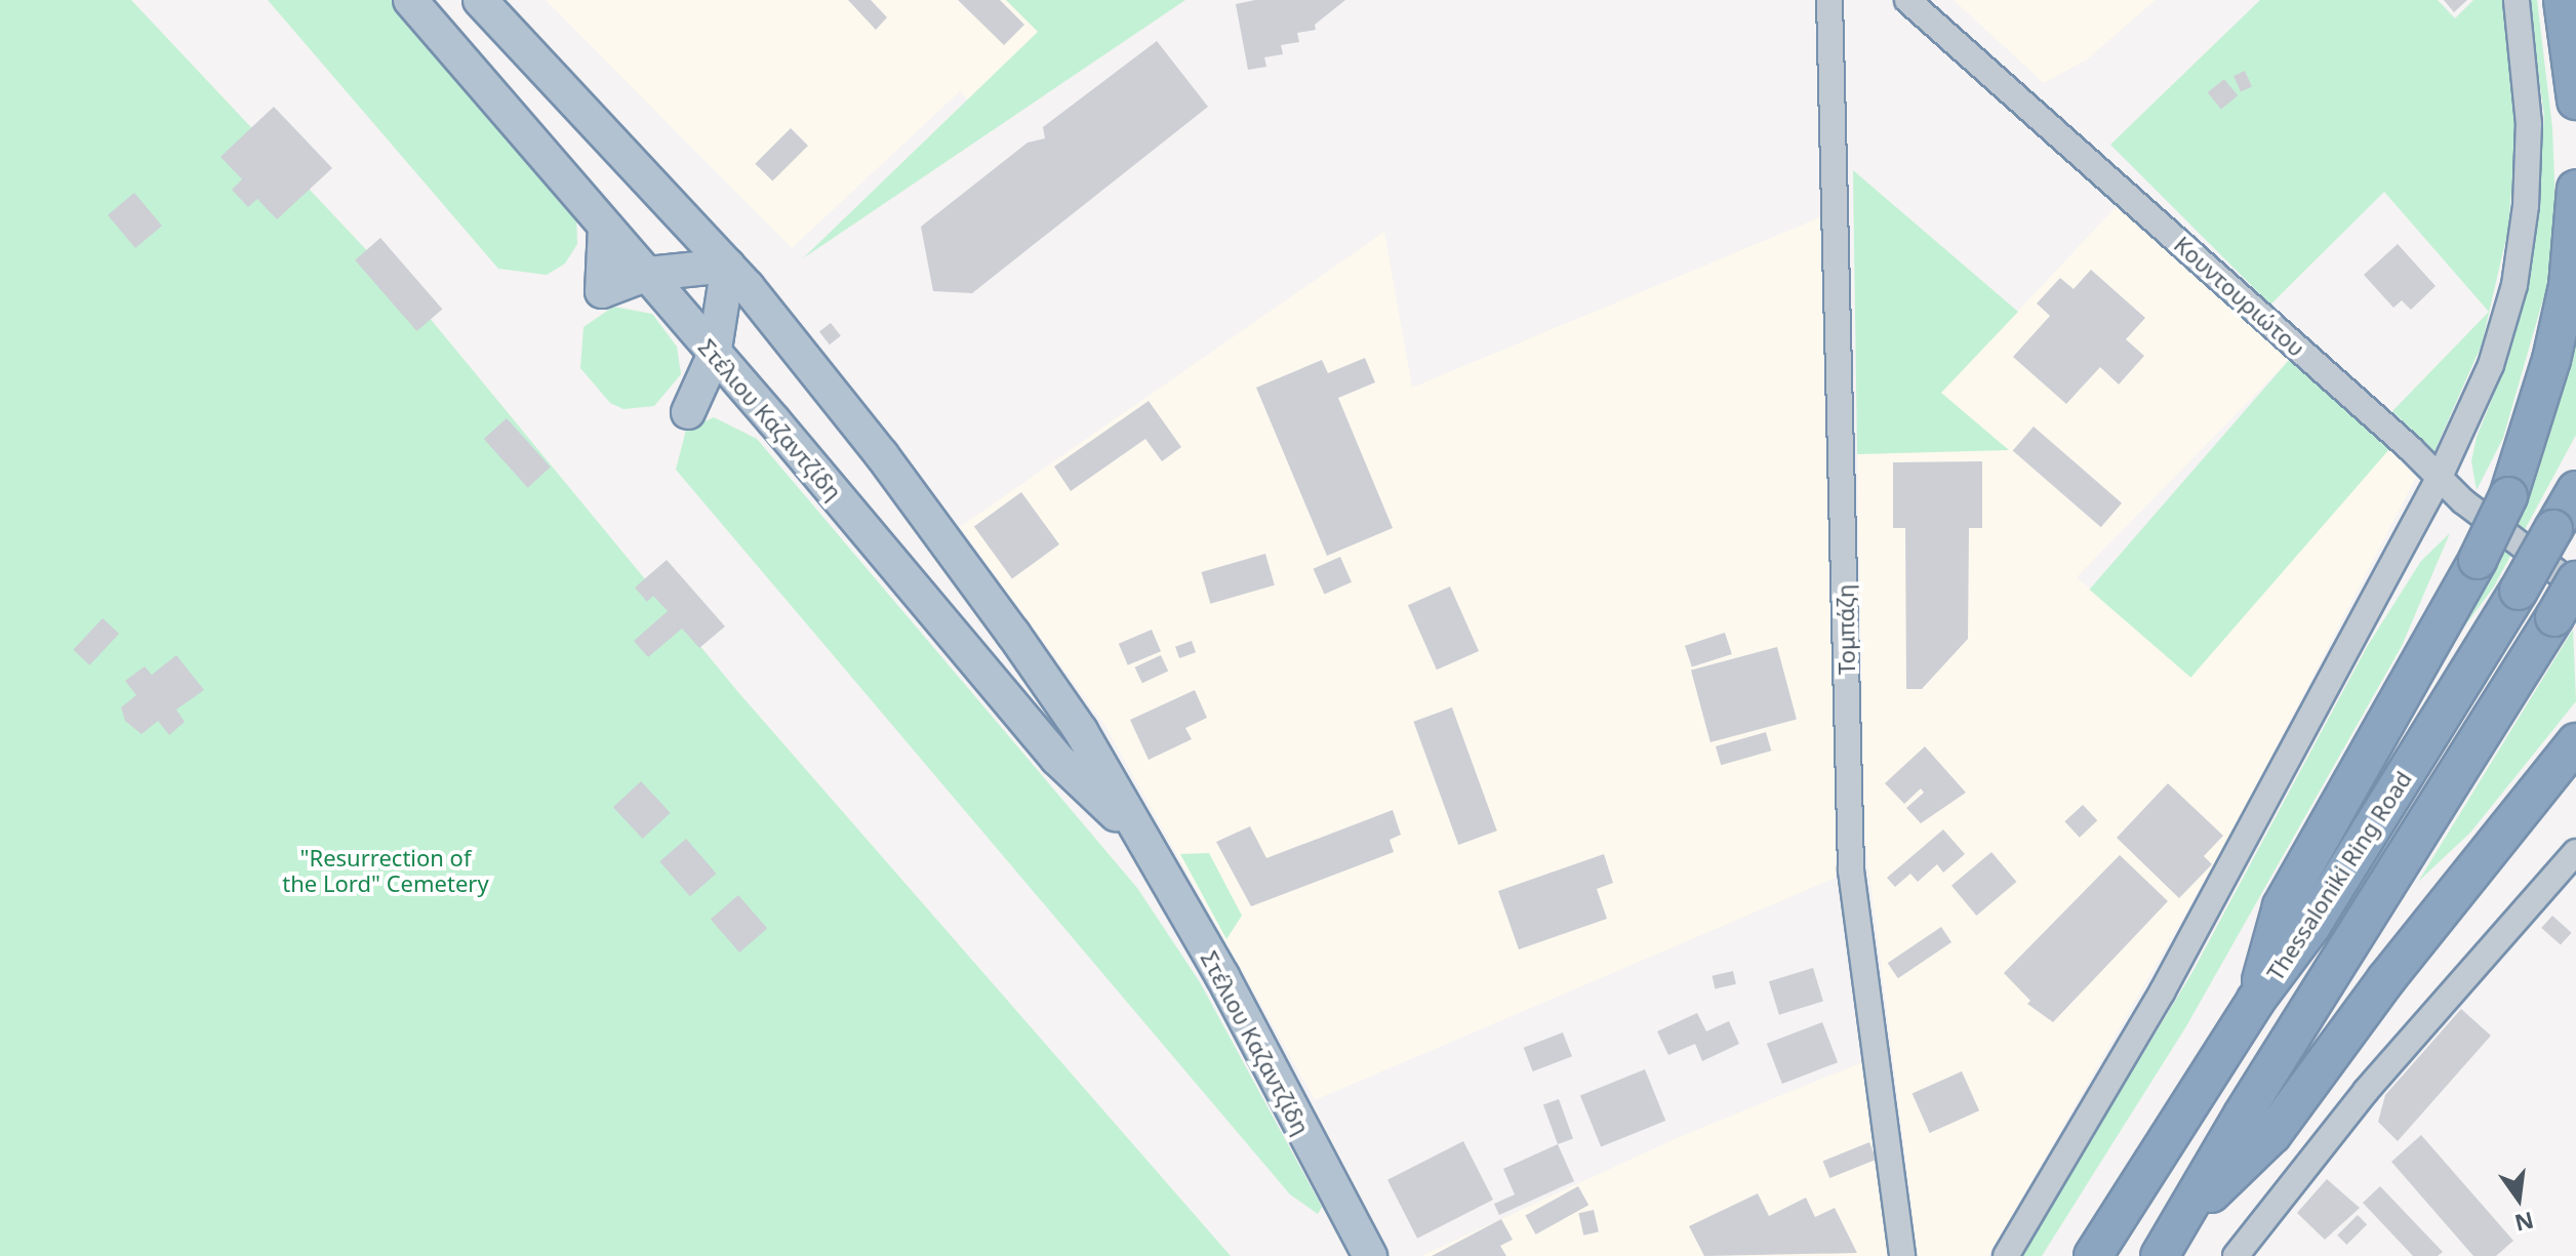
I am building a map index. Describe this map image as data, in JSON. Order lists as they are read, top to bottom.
{
  "streets": {
    "highway": ["Thessaloniki Ring Road"],
    "main road": ["Στέλιου Καζαντζίδη"],
    "street": ["Κουντουριώτου", "Τομπάζη"]
  },
  "parks": ["\"Resurrection of the Lord\" Cemetery"],
  "north": "bottom"
}
